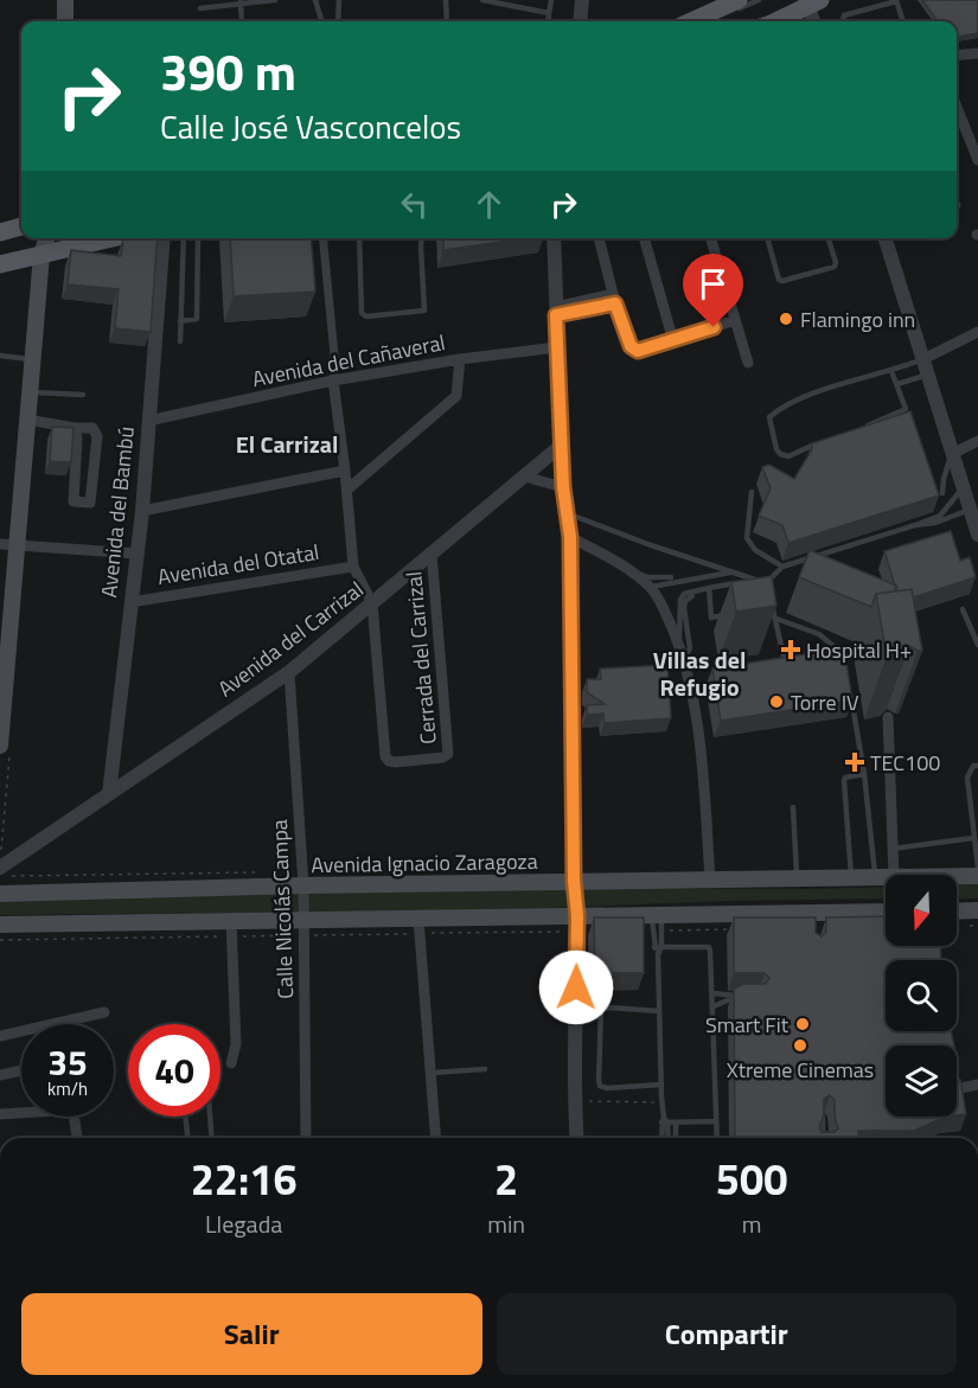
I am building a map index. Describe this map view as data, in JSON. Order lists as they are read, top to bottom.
{
  "streets": {
    "main road": ["Avenida Ignacio Zaragoza"],
    "street": [
      "Avenida del Cañaveral",
      "Avenida del Bambú",
      "Avenida del Otatal",
      "Avenida del Carrizal",
      "Cerrada del Carrizal",
      "Calle Nicolás Campa"
    ]
  },
  "crossings": [
    ["Avenida del Cañaveral", "Avenida del Bambú"],
    ["Avenida del Bambú", "Avenida del Otatal"],
    ["Avenida del Bambú", "Avenida del Carrizal"],
    ["Avenida del Carrizal", "Cerrada del Carrizal"],
    ["Avenida del Carrizal", "Calle Nicolás Campa"],
    ["Avenida Ignacio Zaragoza", "Calle Nicolás Campa"]
  ],
  "districts": ["El Carrizal", "Villas del Refugio"],
  "places": {
    "other": [
      "Flamingo inn",
      "Torre IV",
      "Smart Fit",
      "Xtreme Cinemas"
    ],
    "health": ["Hospital H+", "TEC100"]
  },
  "north": "bottom",
  "page": {
    "turn": ["390 m", "Calle José Vasconcelos"],
    "speed": "35 km/h",
    "limit": "40",
    "eta": [
      "22:16",
      "Llegada",
      "2",
      "min",
      "500",
      "m"
    ],
    "buttons": ["Salir", "Compartir"]
  }
}
